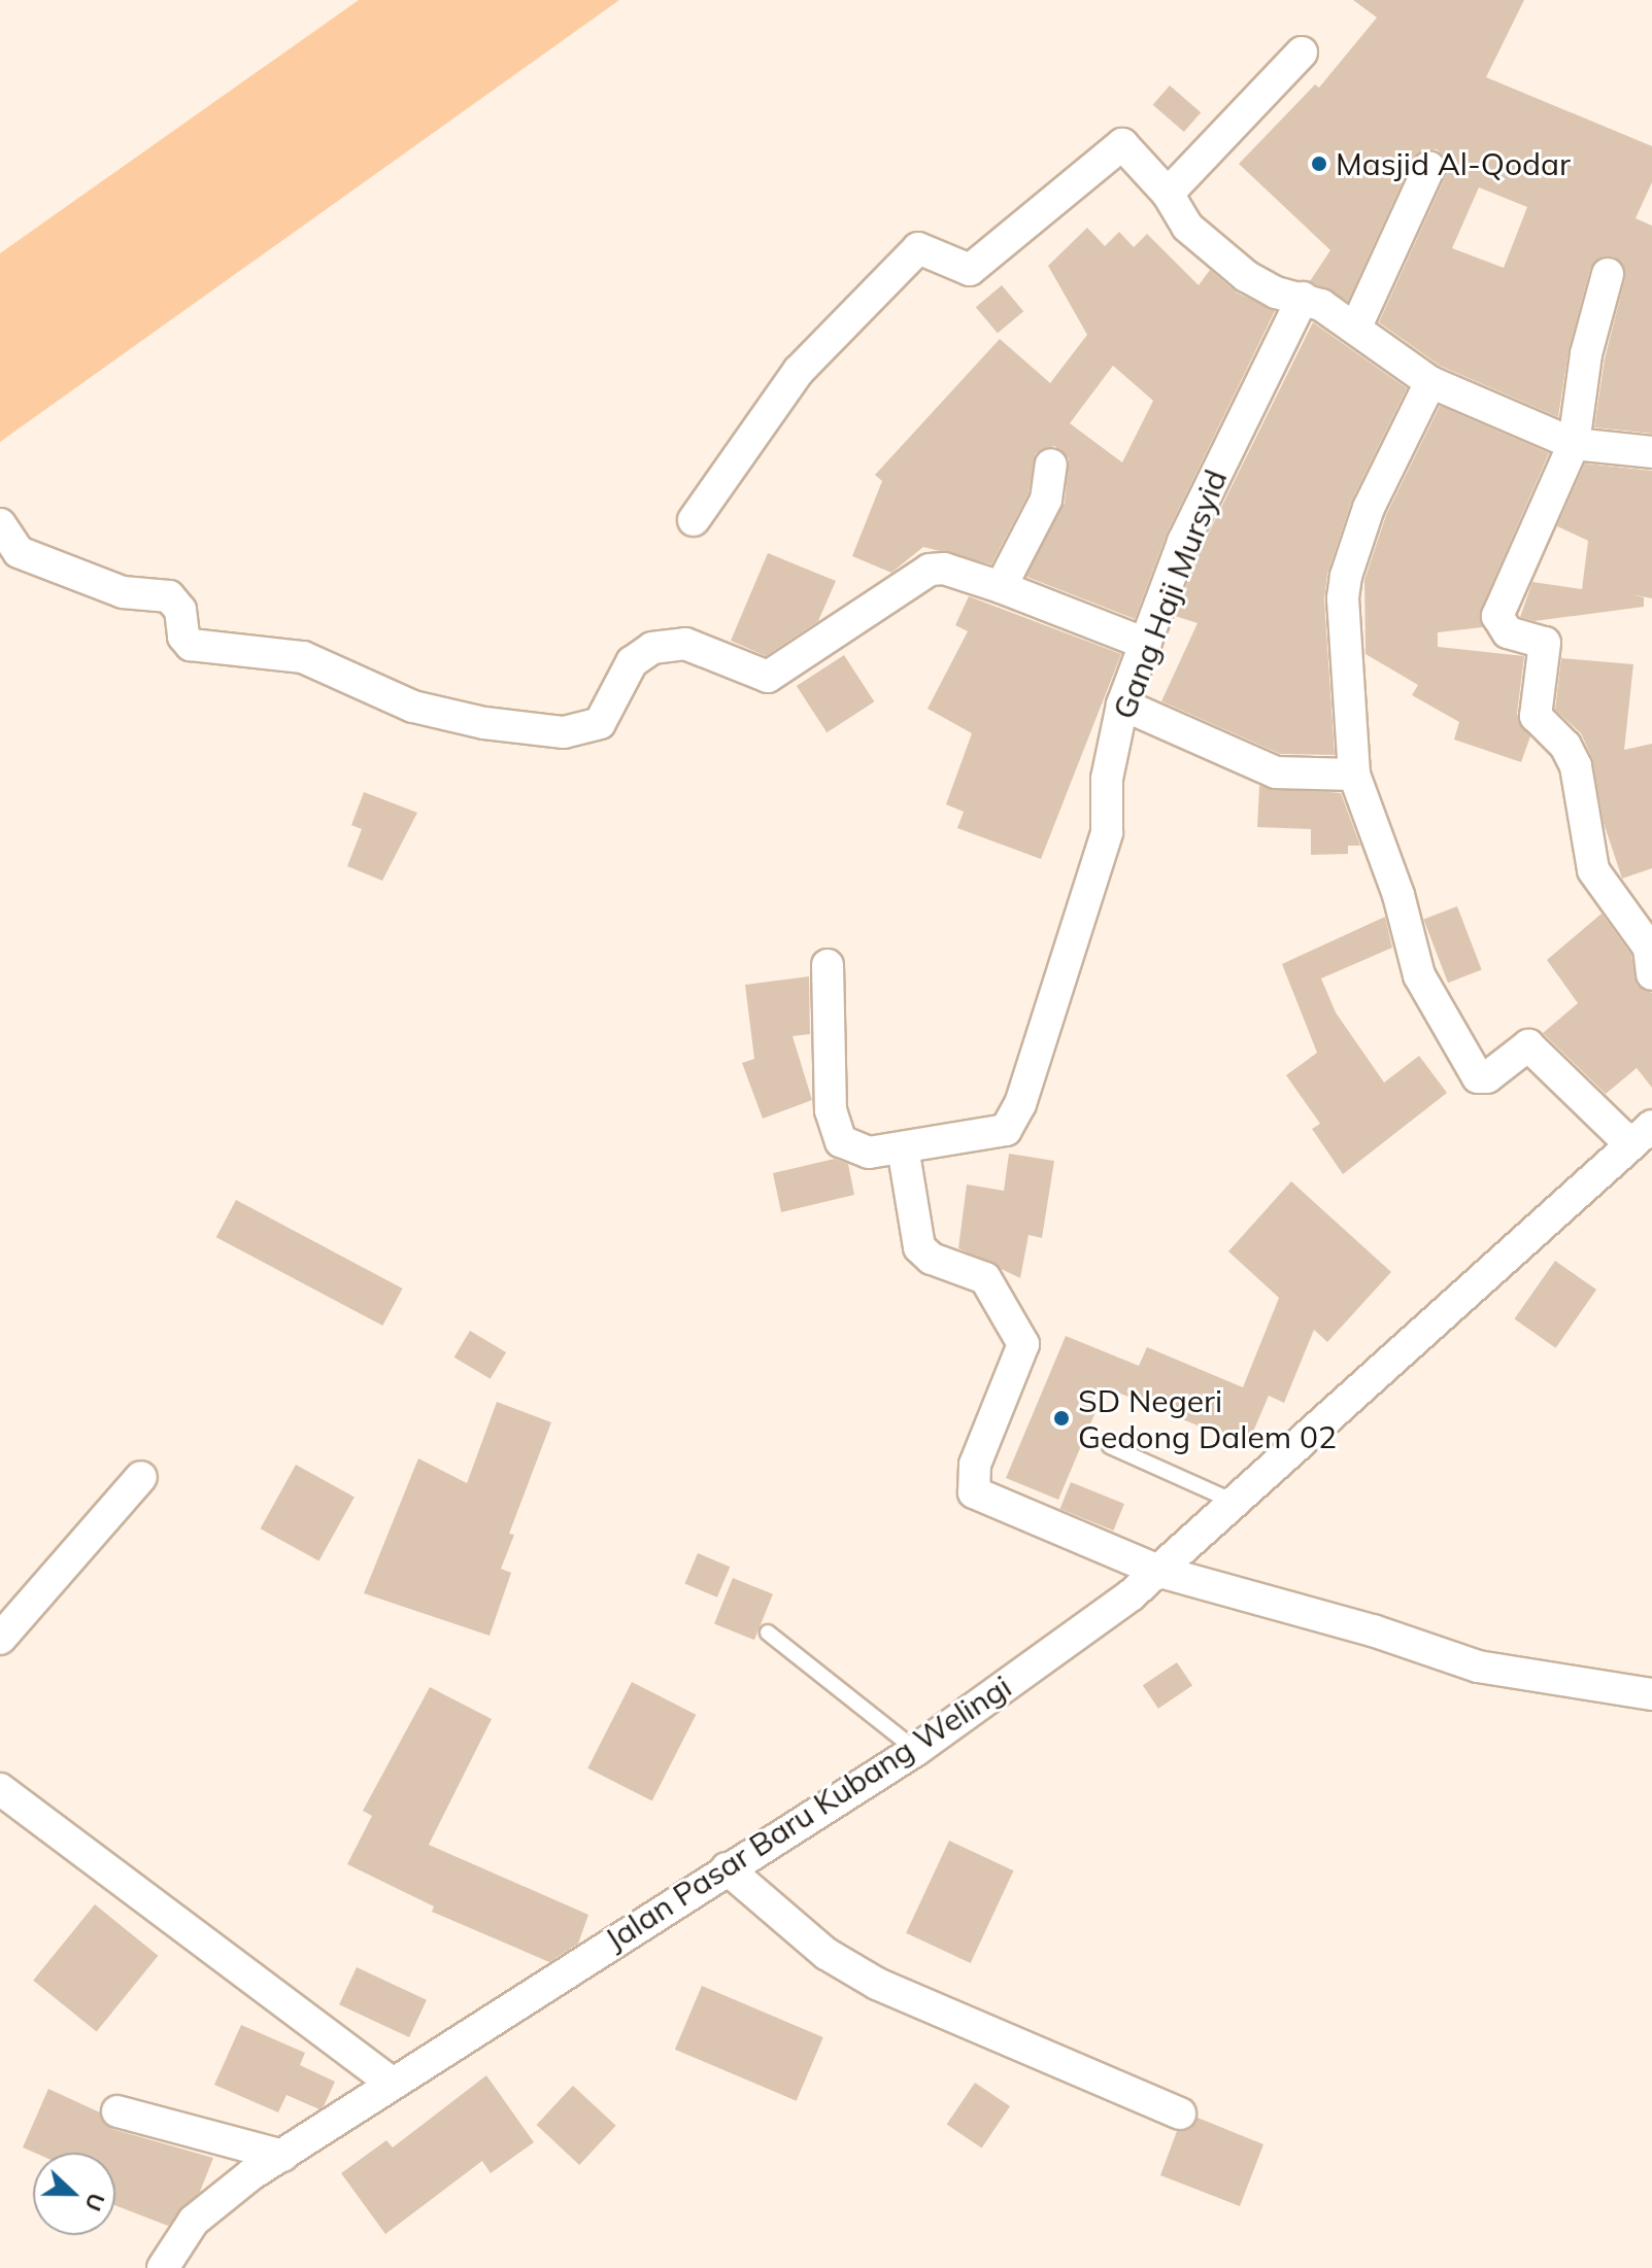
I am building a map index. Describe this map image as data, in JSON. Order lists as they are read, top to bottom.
{
  "streets": {
    "street": ["Gang Haji Mursyid", "Jalan Pasar Baru Kubang Welingi"]
  },
  "places": ["Masjid Al-Qodar", "SD Negeri Gedong Dalem 02"],
  "north": "right"
}
